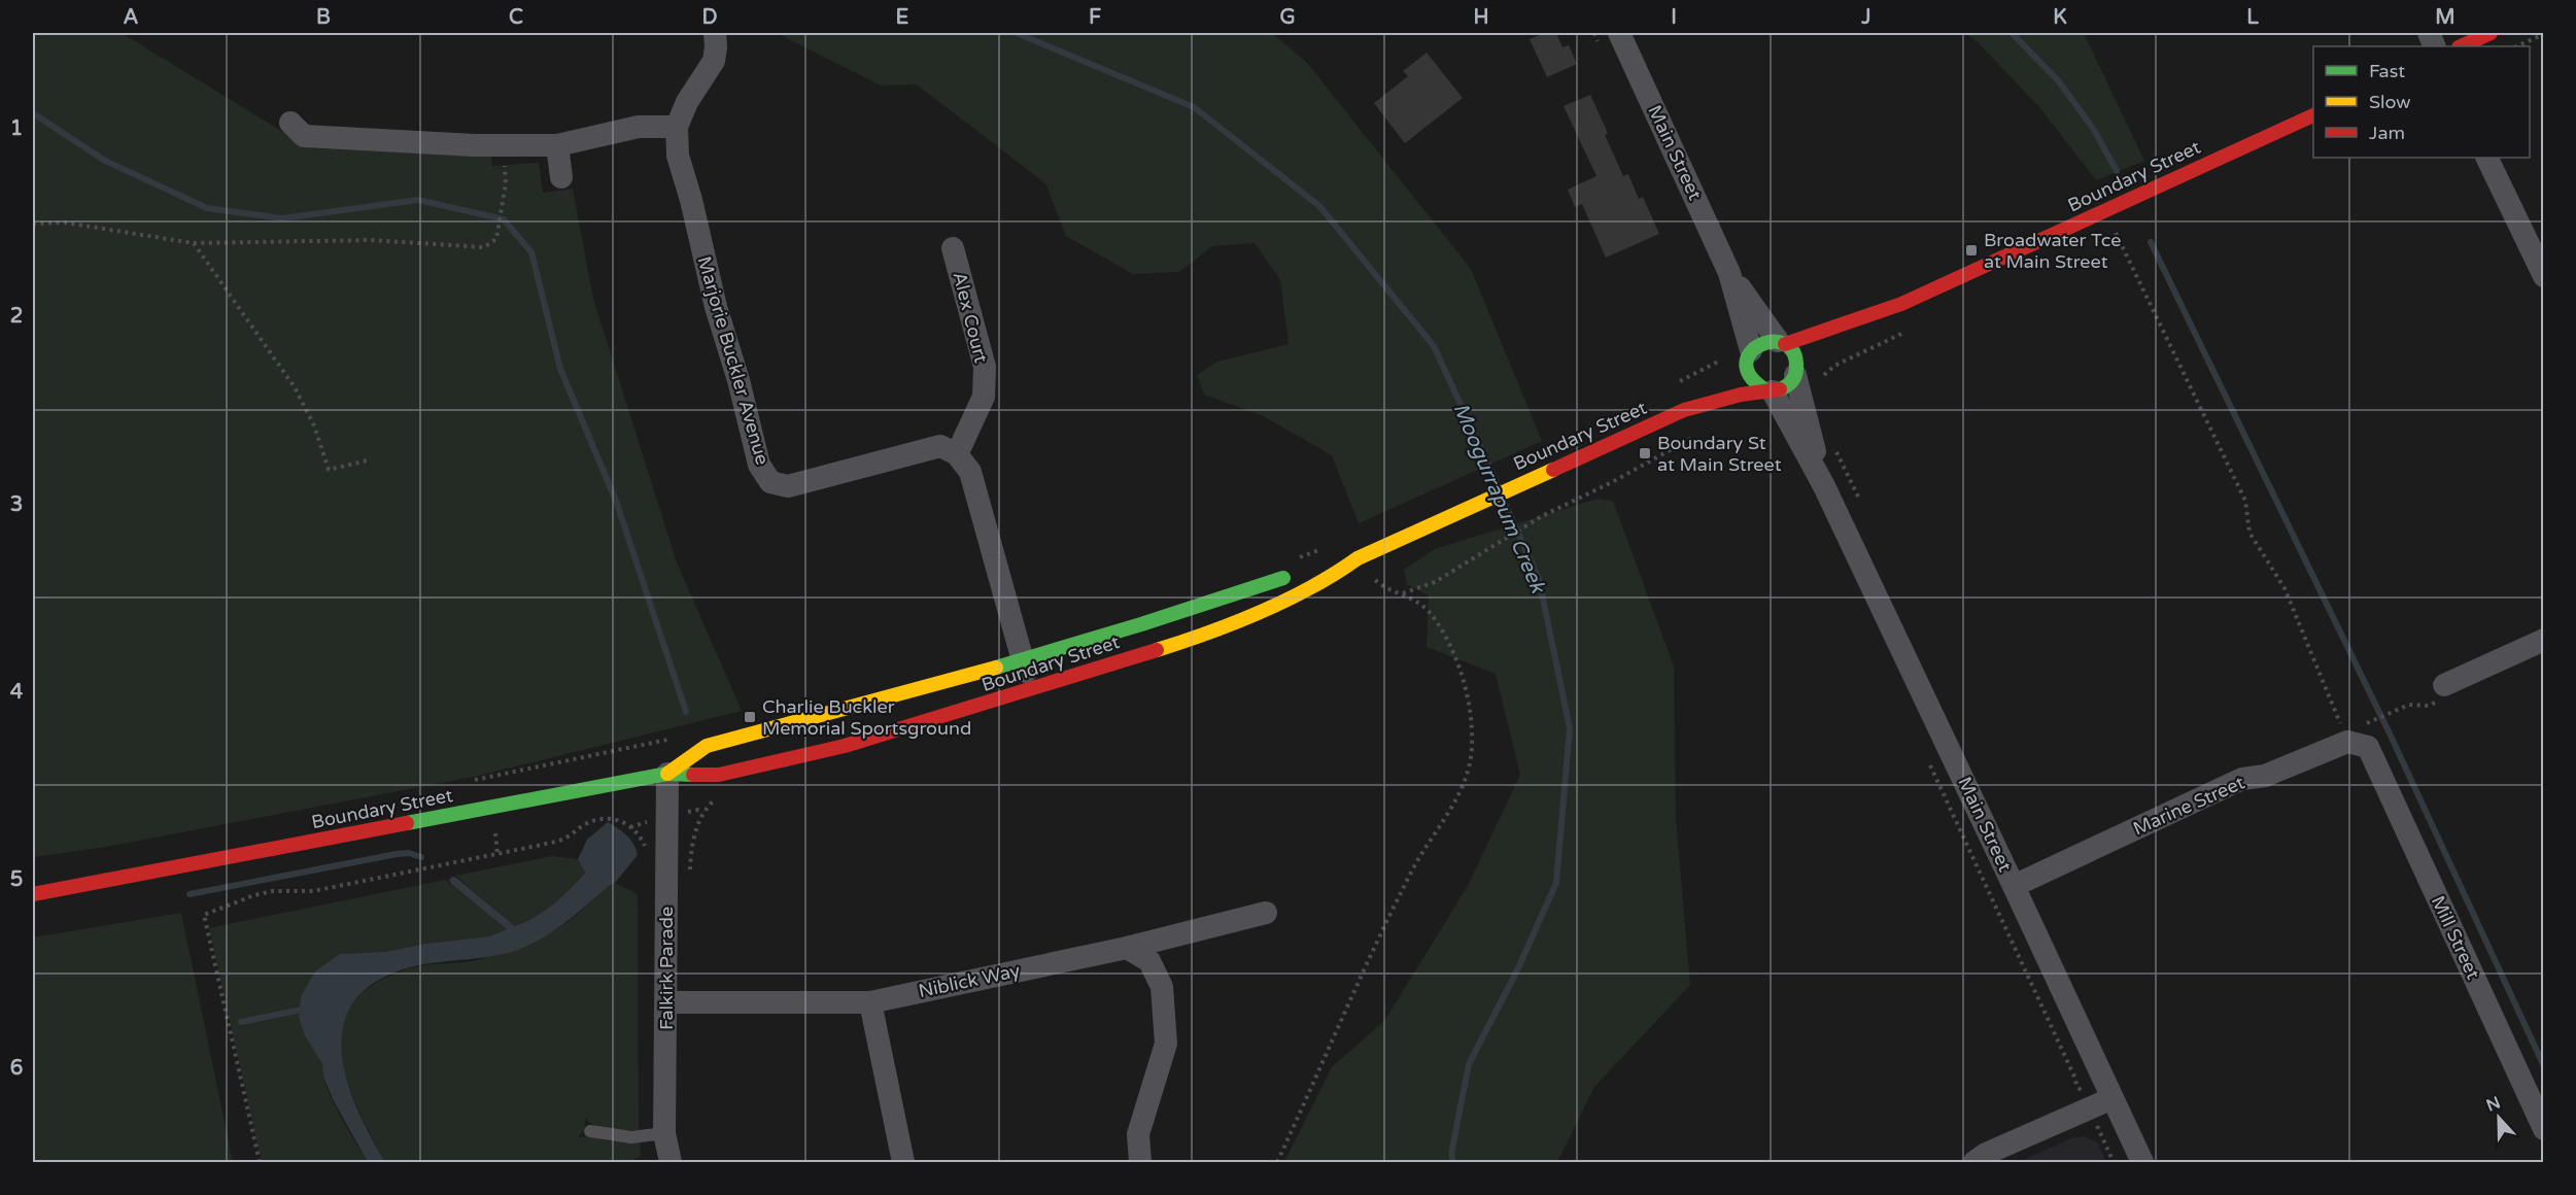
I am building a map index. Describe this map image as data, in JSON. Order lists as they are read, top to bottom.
{
  "streets": {
    "street": [
      "Main Street",
      "Boundary Street",
      "Alex Court",
      "Marjorie Buckler Avenue",
      "Marine Street",
      "Mill Street",
      "Falkirk Parade",
      "Niblick Way"
    ]
  },
  "crossings": [
    ["Main Street", "Boundary Street"],
    ["Main Street", "Marine Street"],
    ["Boundary Street", "Falkirk Parade"],
    ["Alex Court", "Marjorie Buckler Avenue"],
    ["Marine Street", "Mill Street"],
    ["Falkirk Parade", "Niblick Way"]
  ],
  "water": ["Moogurrapum Creek"],
  "places": {
    "transit": ["Broadwater Tce at Main Street", "Boundary St at Main Street", "Charlie Buckler Memorial Sportsground"]
  },
  "legend": ["Fast", "Slow", "Jam"],
  "north": "top",
  "grid": {
    "columns": [
      "A",
      "B",
      "C",
      "D",
      "E",
      "F",
      "G",
      "H",
      "I",
      "J",
      "K",
      "L",
      "M"
    ],
    "rows": [
      "1",
      "2",
      "3",
      "4",
      "5",
      "6"
    ]
  }
}
